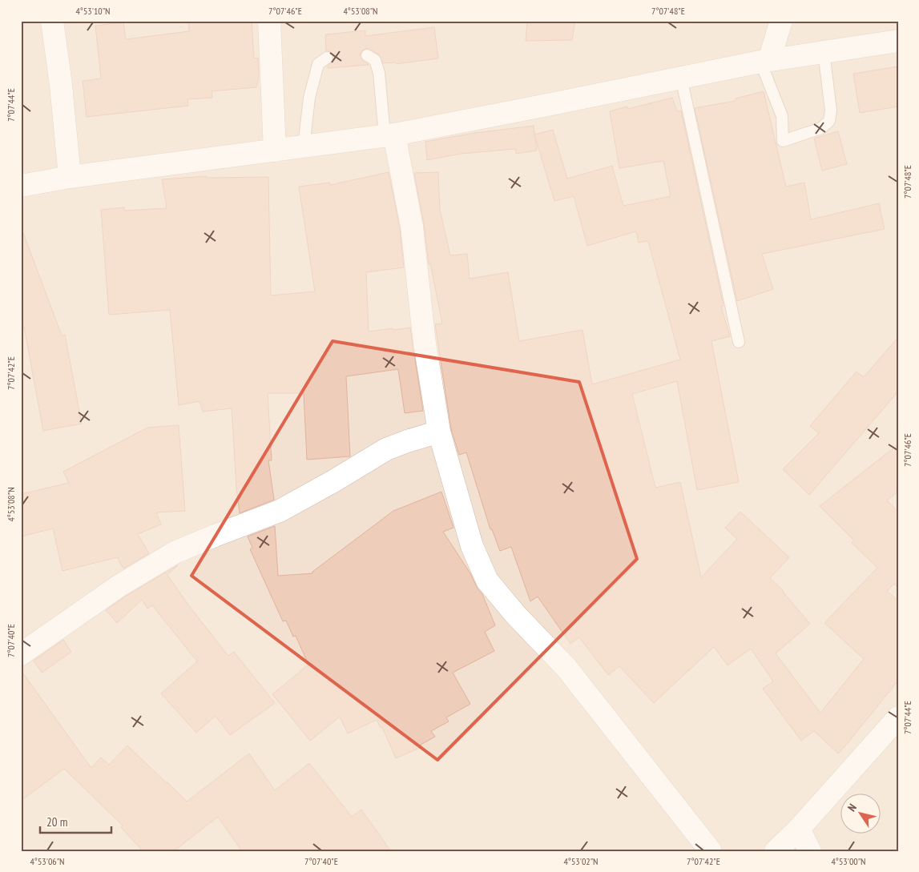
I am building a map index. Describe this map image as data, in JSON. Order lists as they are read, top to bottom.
{
  "scale_bar": "20 m",
  "north": "top left",
  "coordinates": [
    "4°53'10\"N",
    "7°07'46\"E",
    "4°53'08\"N",
    "7°07'48\"E",
    "7°07'44\"E",
    "7°07'42\"E",
    "7°07'40\"E",
    "4°53'06\"N",
    "4°53'02\"N",
    "4°53'00\"N"
  ]
}
